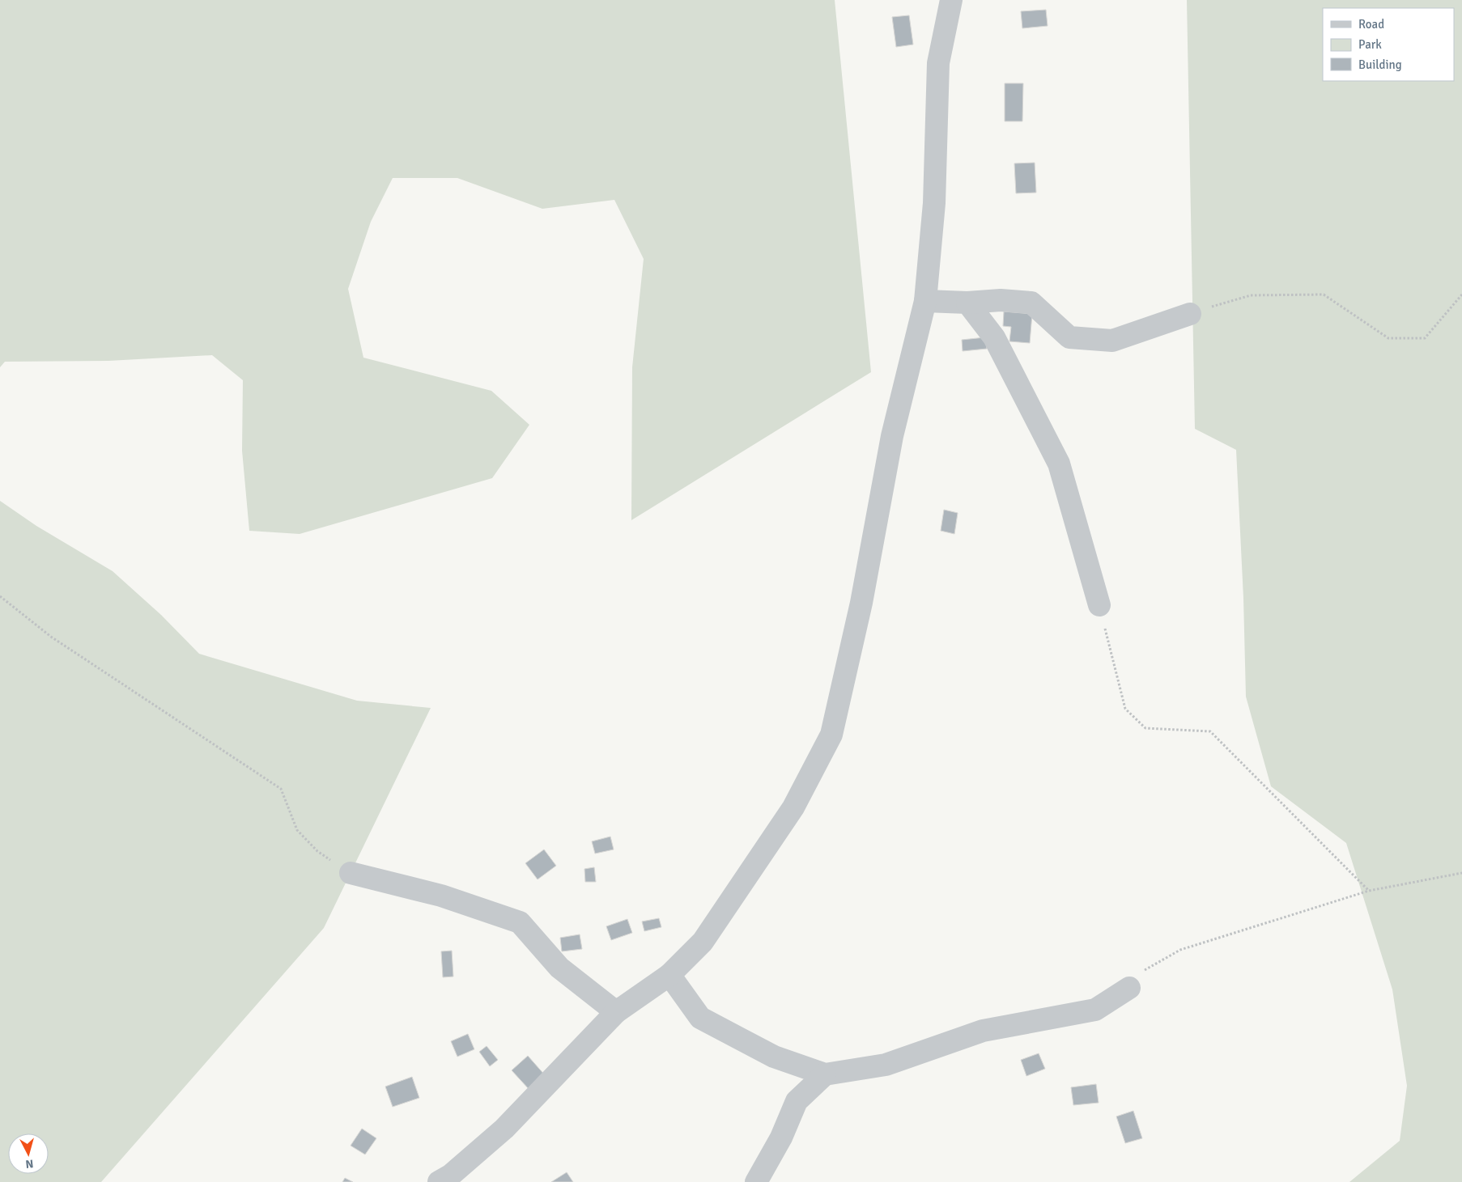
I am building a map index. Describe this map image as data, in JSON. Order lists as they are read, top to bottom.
{
  "legend": ["Road", "Park", "Building"],
  "north": "bottom"
}
